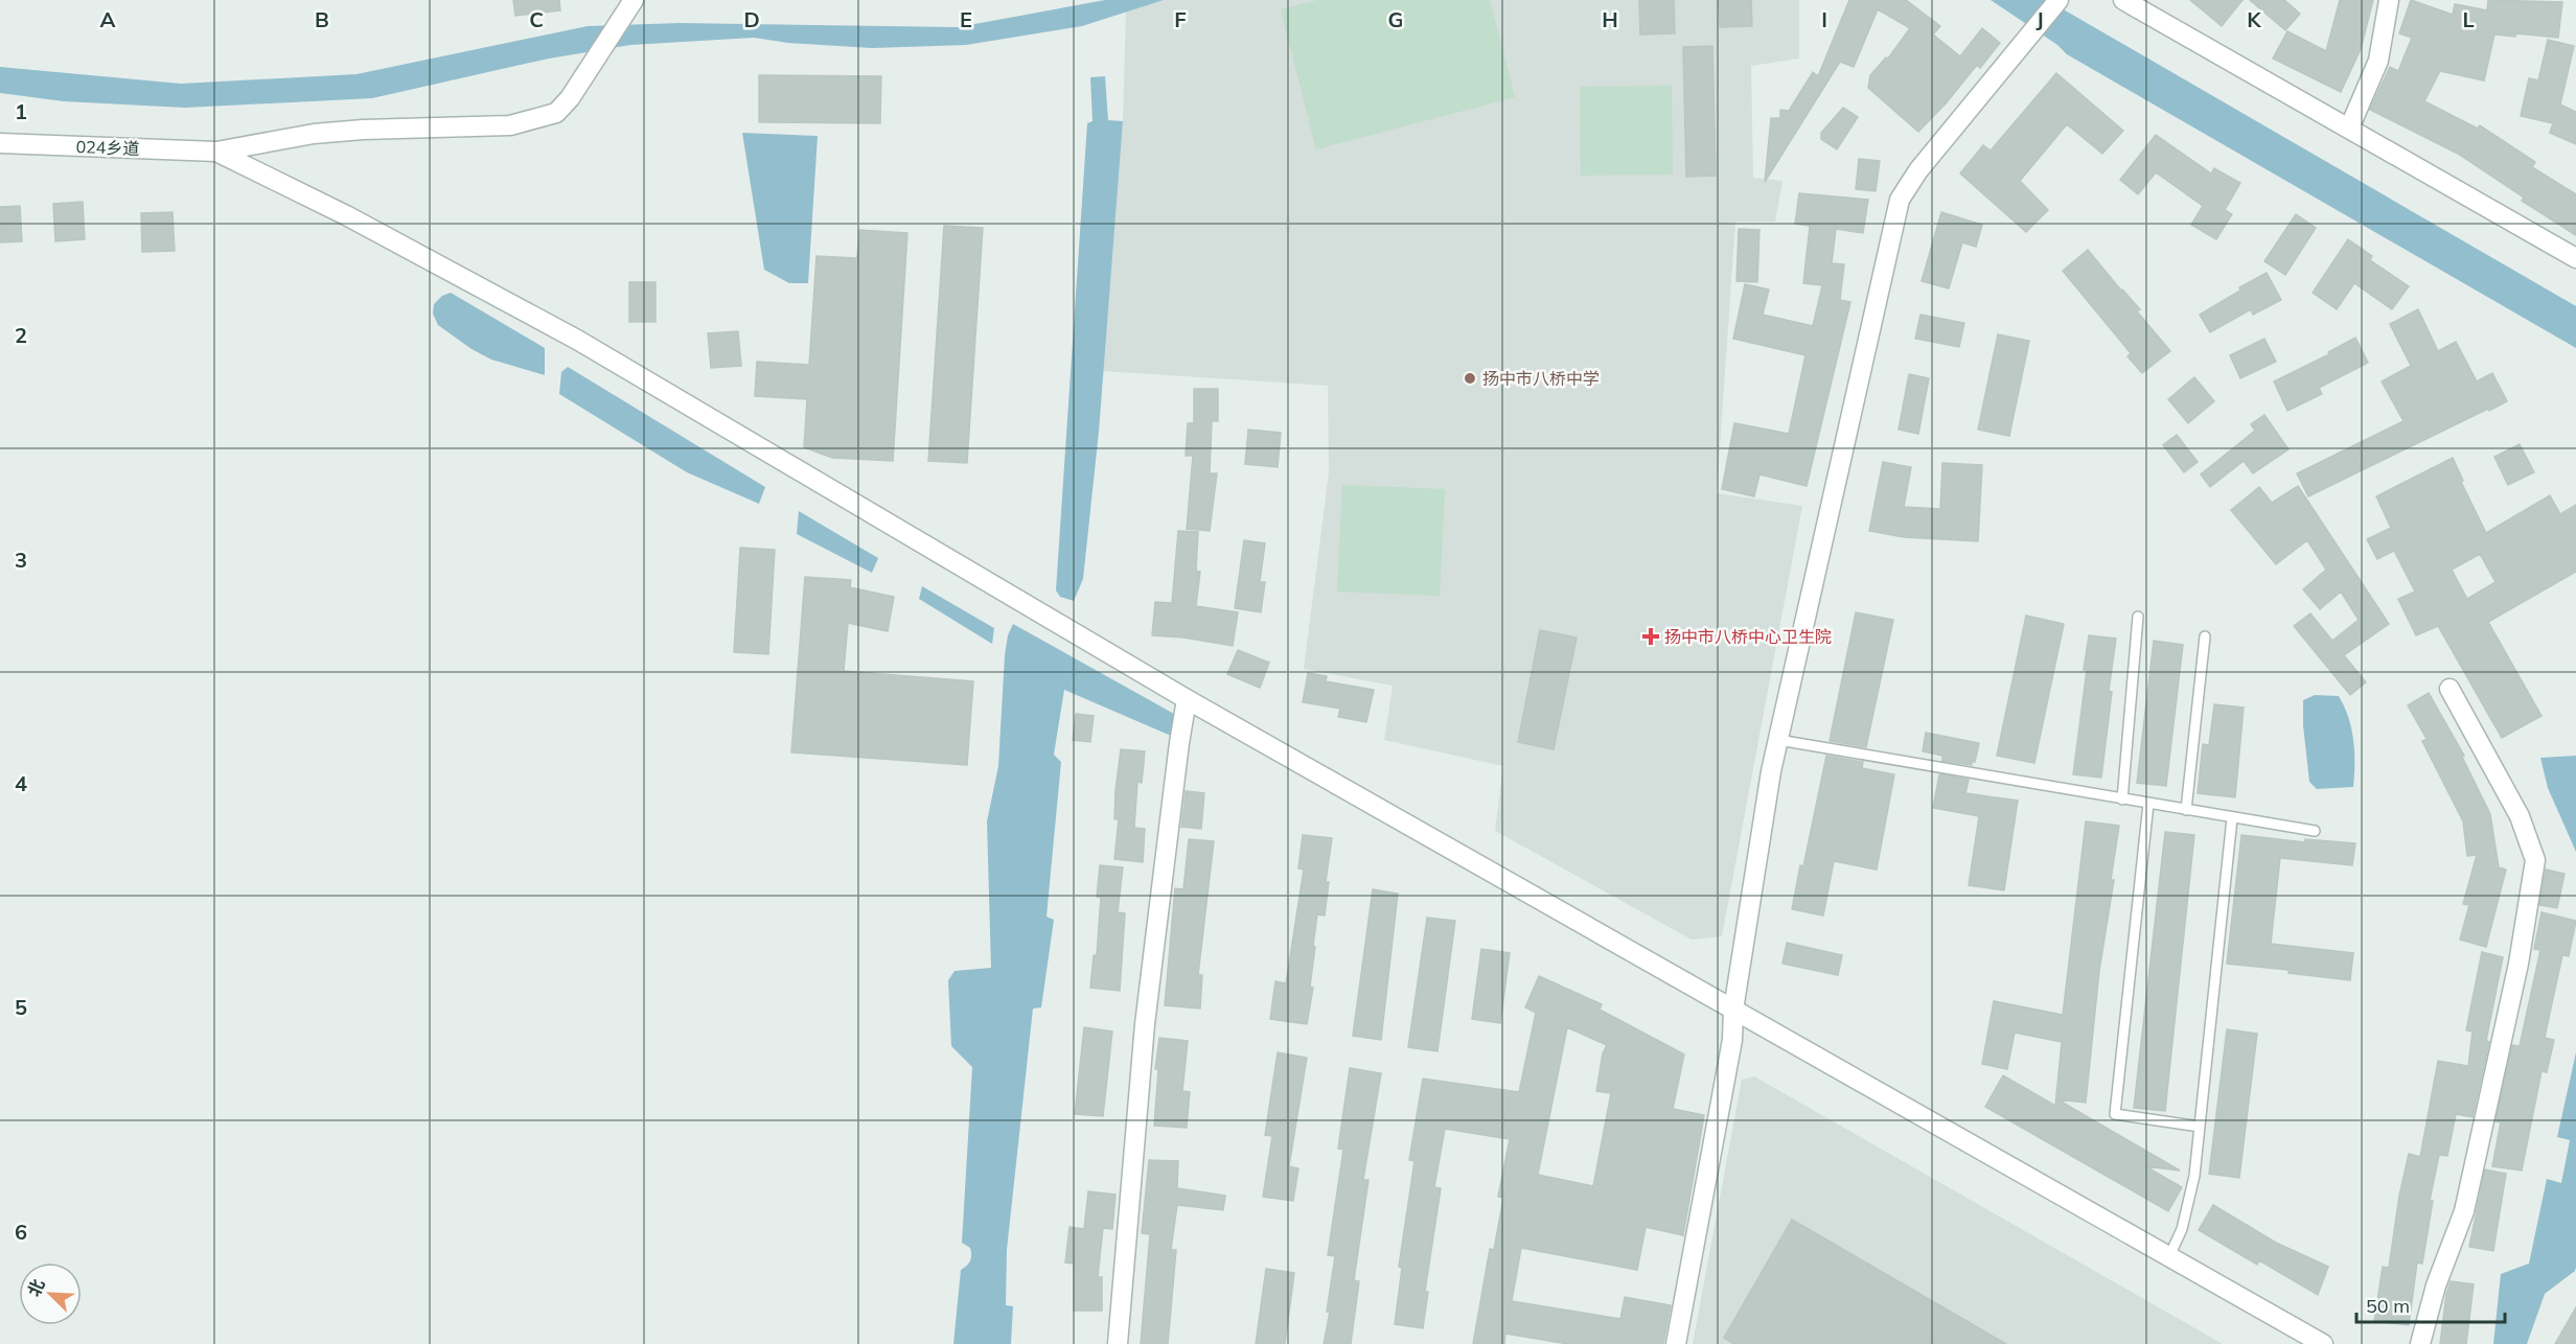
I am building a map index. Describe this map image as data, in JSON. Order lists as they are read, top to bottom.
{
  "streets": {
    "street": ["024乡道"]
  },
  "places": {
    "other": ["扬中市八桥中学"],
    "health": ["扬中市八桥中心卫生院"]
  },
  "scale_bar": "50 m",
  "north": "top left",
  "grid": {
    "columns": [
      "A",
      "B",
      "C",
      "D",
      "E",
      "F",
      "G",
      "H",
      "I",
      "J",
      "K",
      "L"
    ],
    "rows": [
      "1",
      "2",
      "3",
      "4",
      "5",
      "6"
    ]
  }
}
